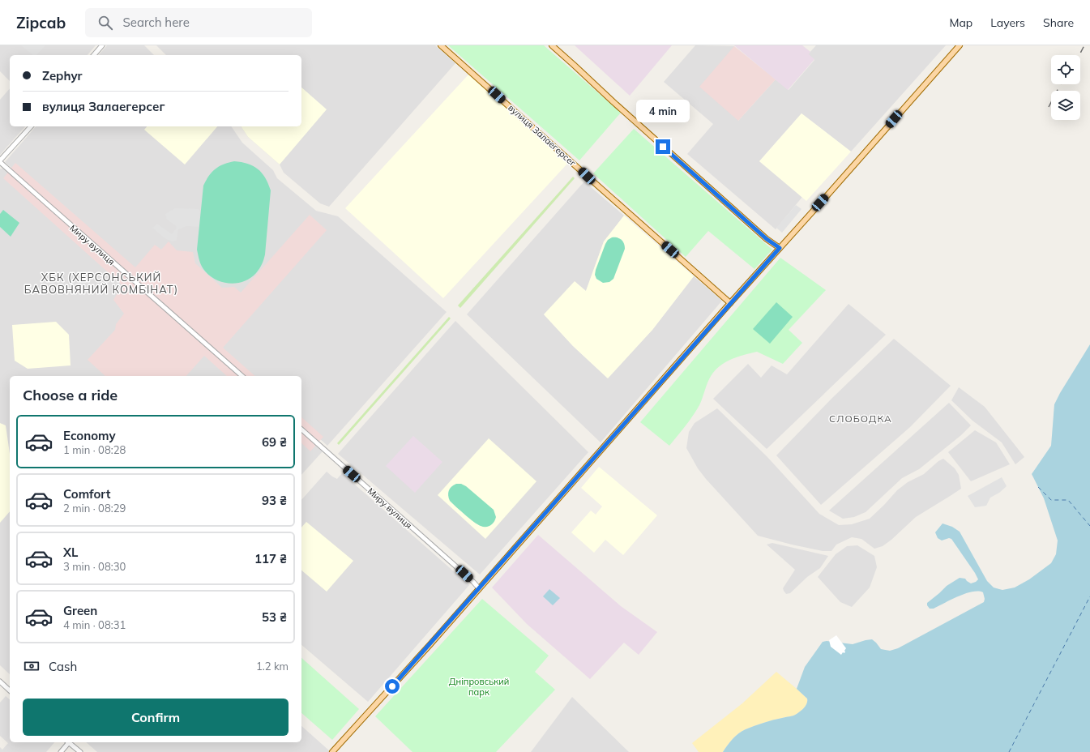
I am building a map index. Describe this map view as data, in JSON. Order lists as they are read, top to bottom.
{
  "streets": {
    "main road": ["вулиця Залаегерсег"],
    "street": ["Миру вулиця"]
  },
  "districts": ["ХБК (ХЕРСОНСЬКИЙ БАВОВНЯНИЙ КОМБІНАТ)", "СЛОБОДКА"],
  "parks": ["Дніпровський парк"],
  "page": {
    "header": "Zipcab",
    "search": "Search here",
    "nav": ["Map", "Layers", "Share"],
    "banner": ["Zephyr", "вулиця Залаегерсег"],
    "bubble": "4 min",
    "heading": "Choose a ride",
    "list": [
      {
        "name": "Economy",
        "note": "1 min · 08:28",
        "value": "69 ₴"
      },
      {
        "name": "Comfort",
        "note": "2 min · 08:29",
        "value": "93 ₴"
      },
      {
        "name": "XL",
        "note": "3 min · 08:30",
        "value": "117 ₴"
      },
      {
        "name": "Green",
        "note": "4 min · 08:31",
        "value": "53 ₴"
      }
    ],
    "pay": ["Cash", "1.2 km"],
    "buttons": "Confirm"
  }
}
